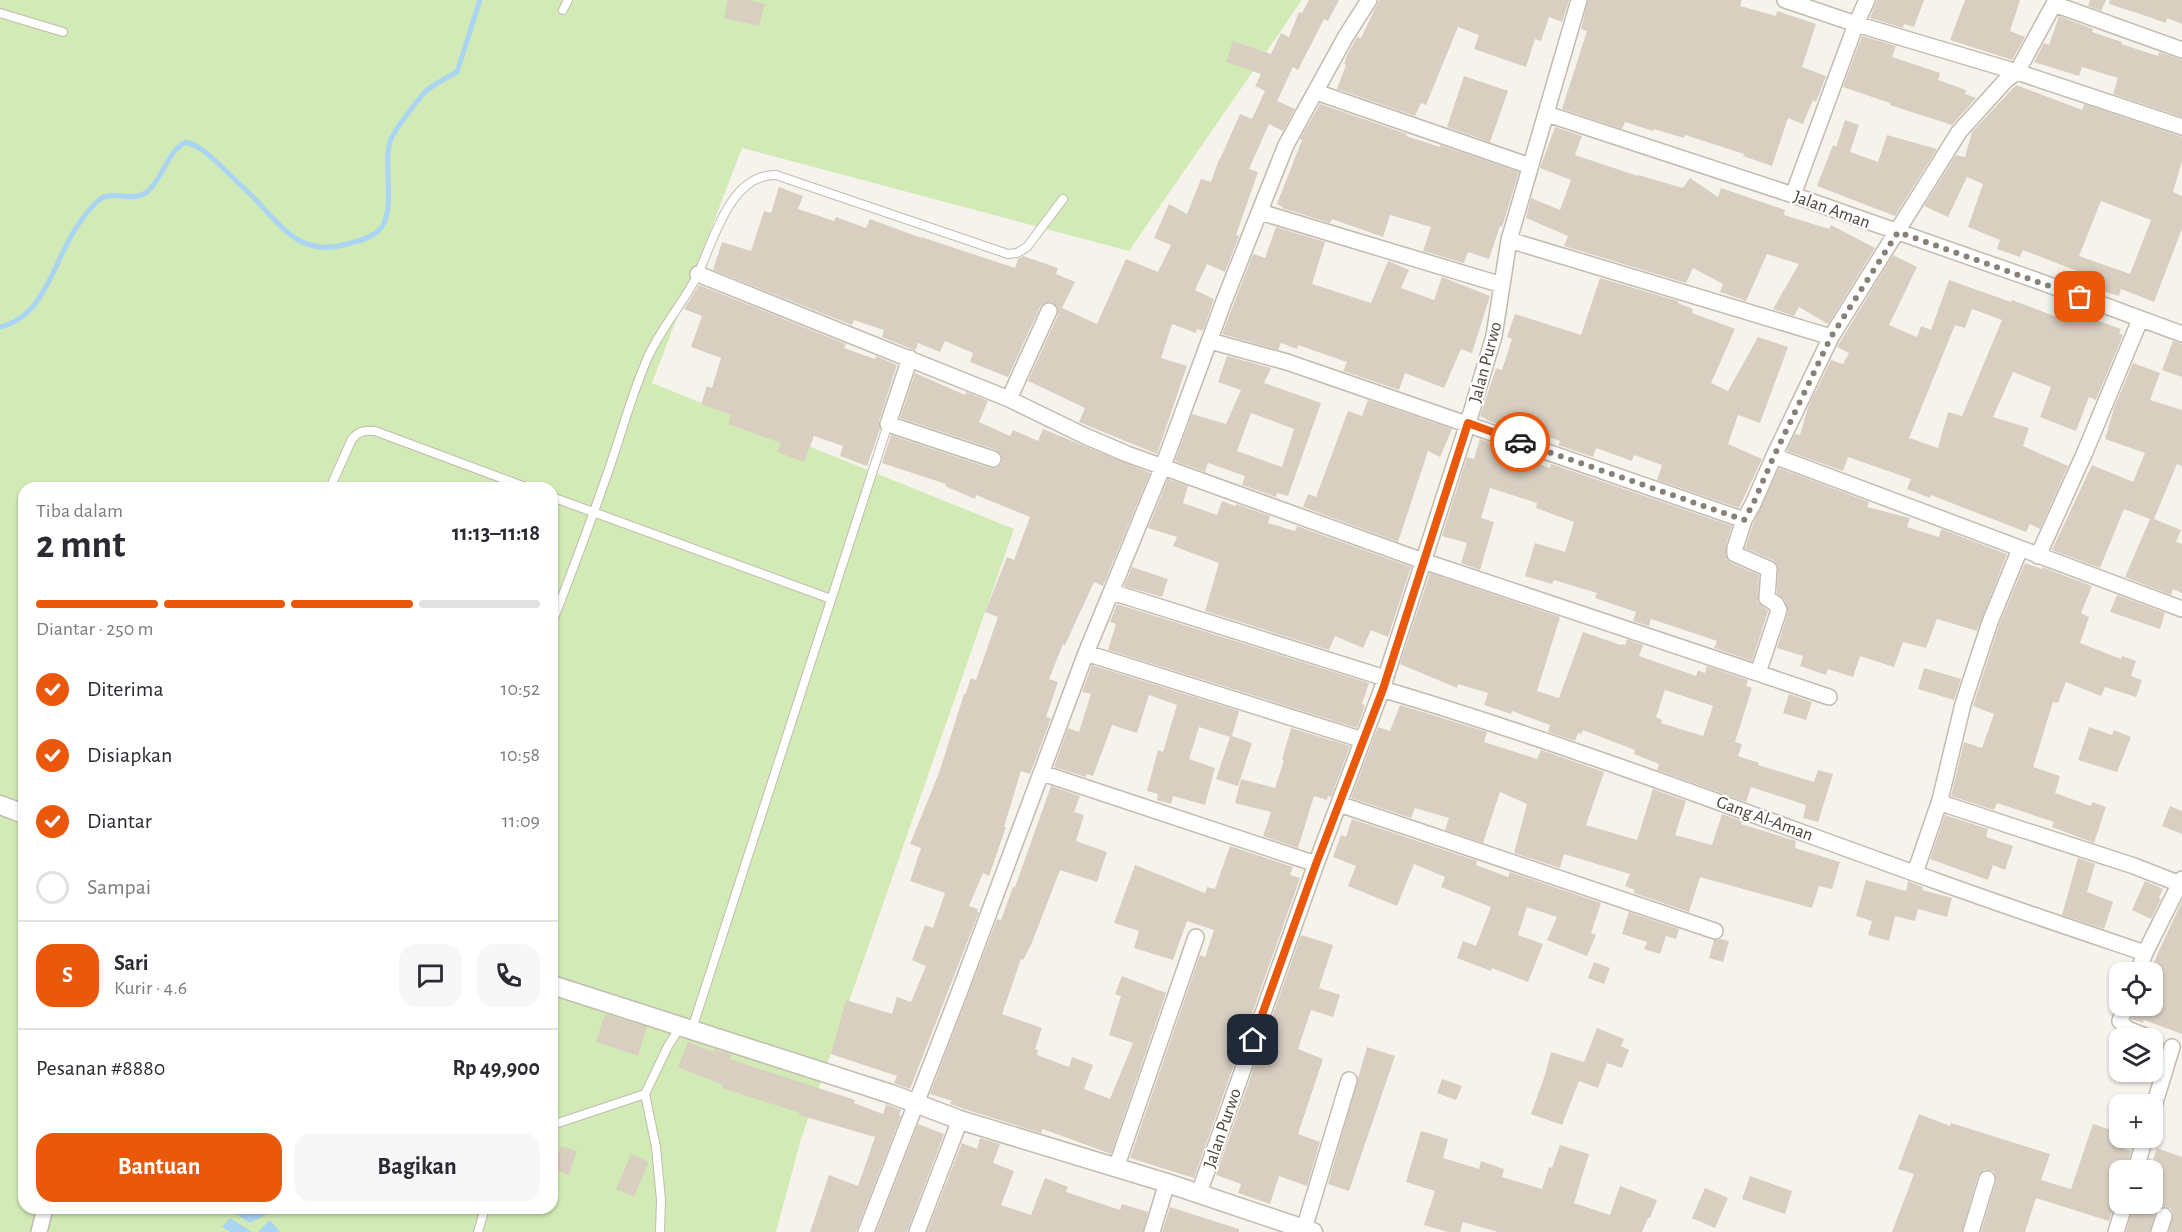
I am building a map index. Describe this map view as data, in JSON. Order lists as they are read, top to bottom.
{
  "streets": {
    "street": ["Jalan Aman", "Jalan Purwo", "Gang Al-Aman"]
  },
  "crossings": [
    ["Jalan Aman", "Jalan Purwo"],
    ["Jalan Purwo", "Gang Al-Aman"]
  ],
  "page": {
    "heading": ["2 mnt", "Tiba dalam", "11:13–11:18"],
    "panel": [
      "Sari",
      "Kurir · 4.6",
      "Pesanan #8880",
      "Rp 49,900"
    ],
    "bar": "Diantar · 250 m",
    "list": [
      ["Diterima", "10:52"],
      ["Disiapkan", "10:58"],
      ["Diantar", "11:09"],
      "Sampai"
    ],
    "round": "S",
    "map_buttons": ["+", "−"],
    "buttons": ["Bantuan", "Bagikan"]
  }
}
